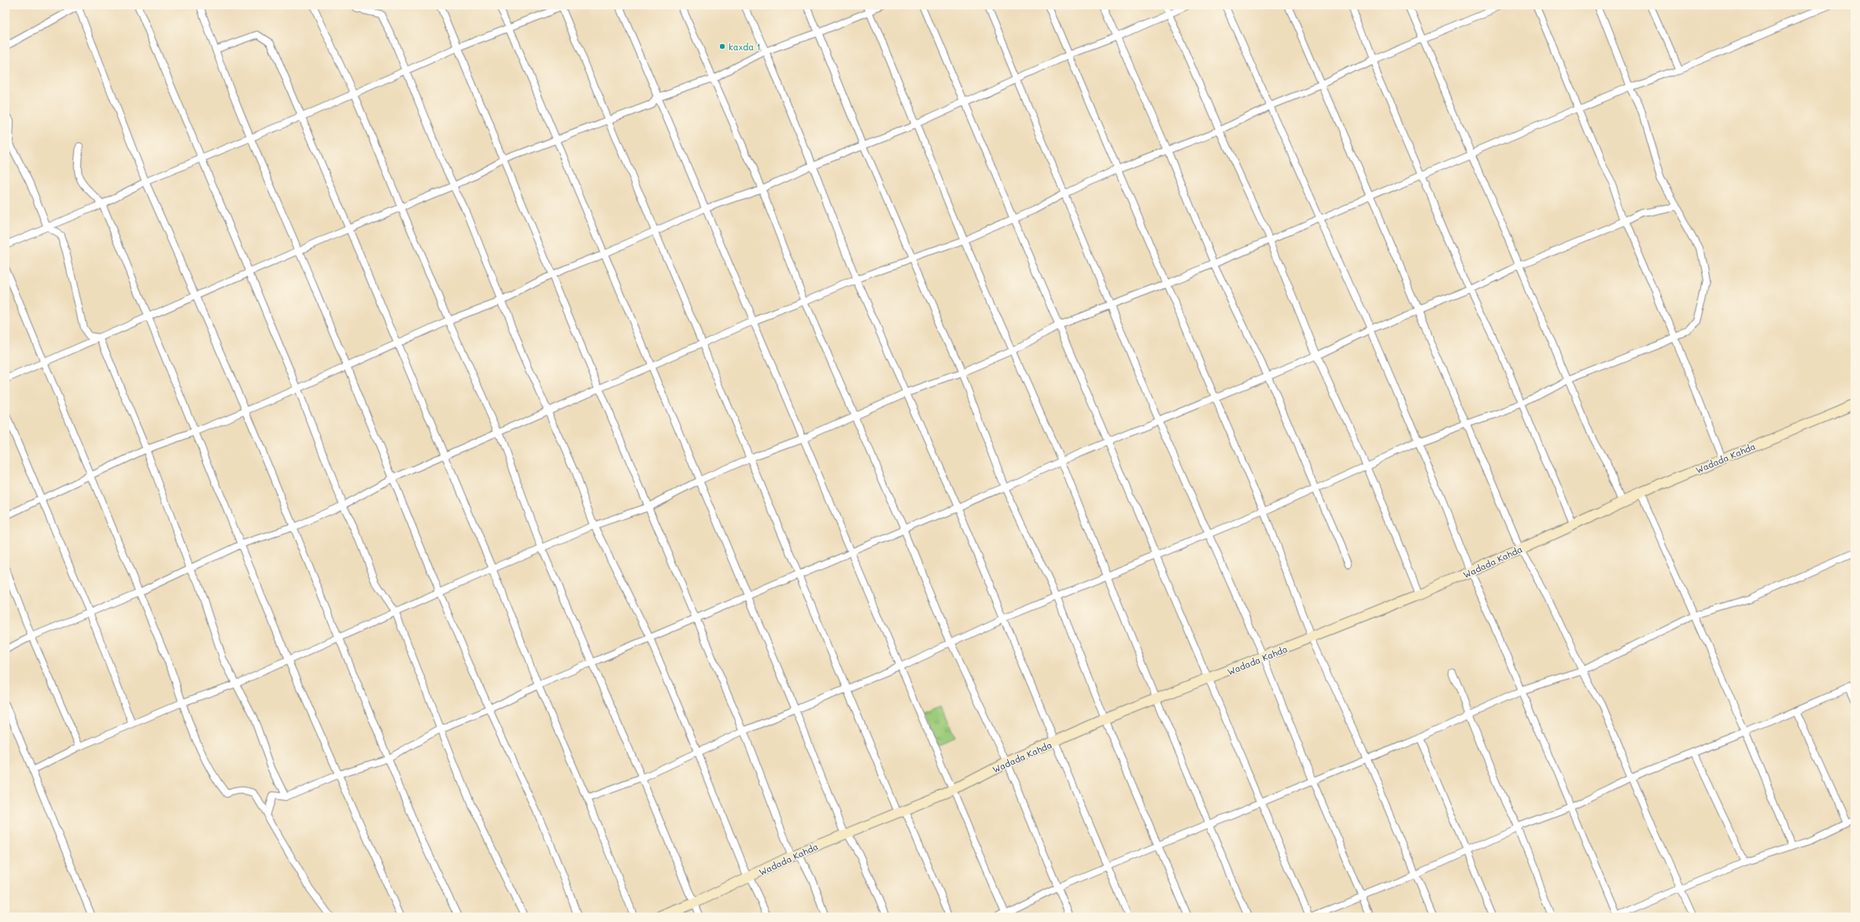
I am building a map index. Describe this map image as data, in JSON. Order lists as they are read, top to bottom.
{
  "streets": {
    "main road": ["Wadada Kahda"]
  },
  "places": ["kaxda 1"]
}
